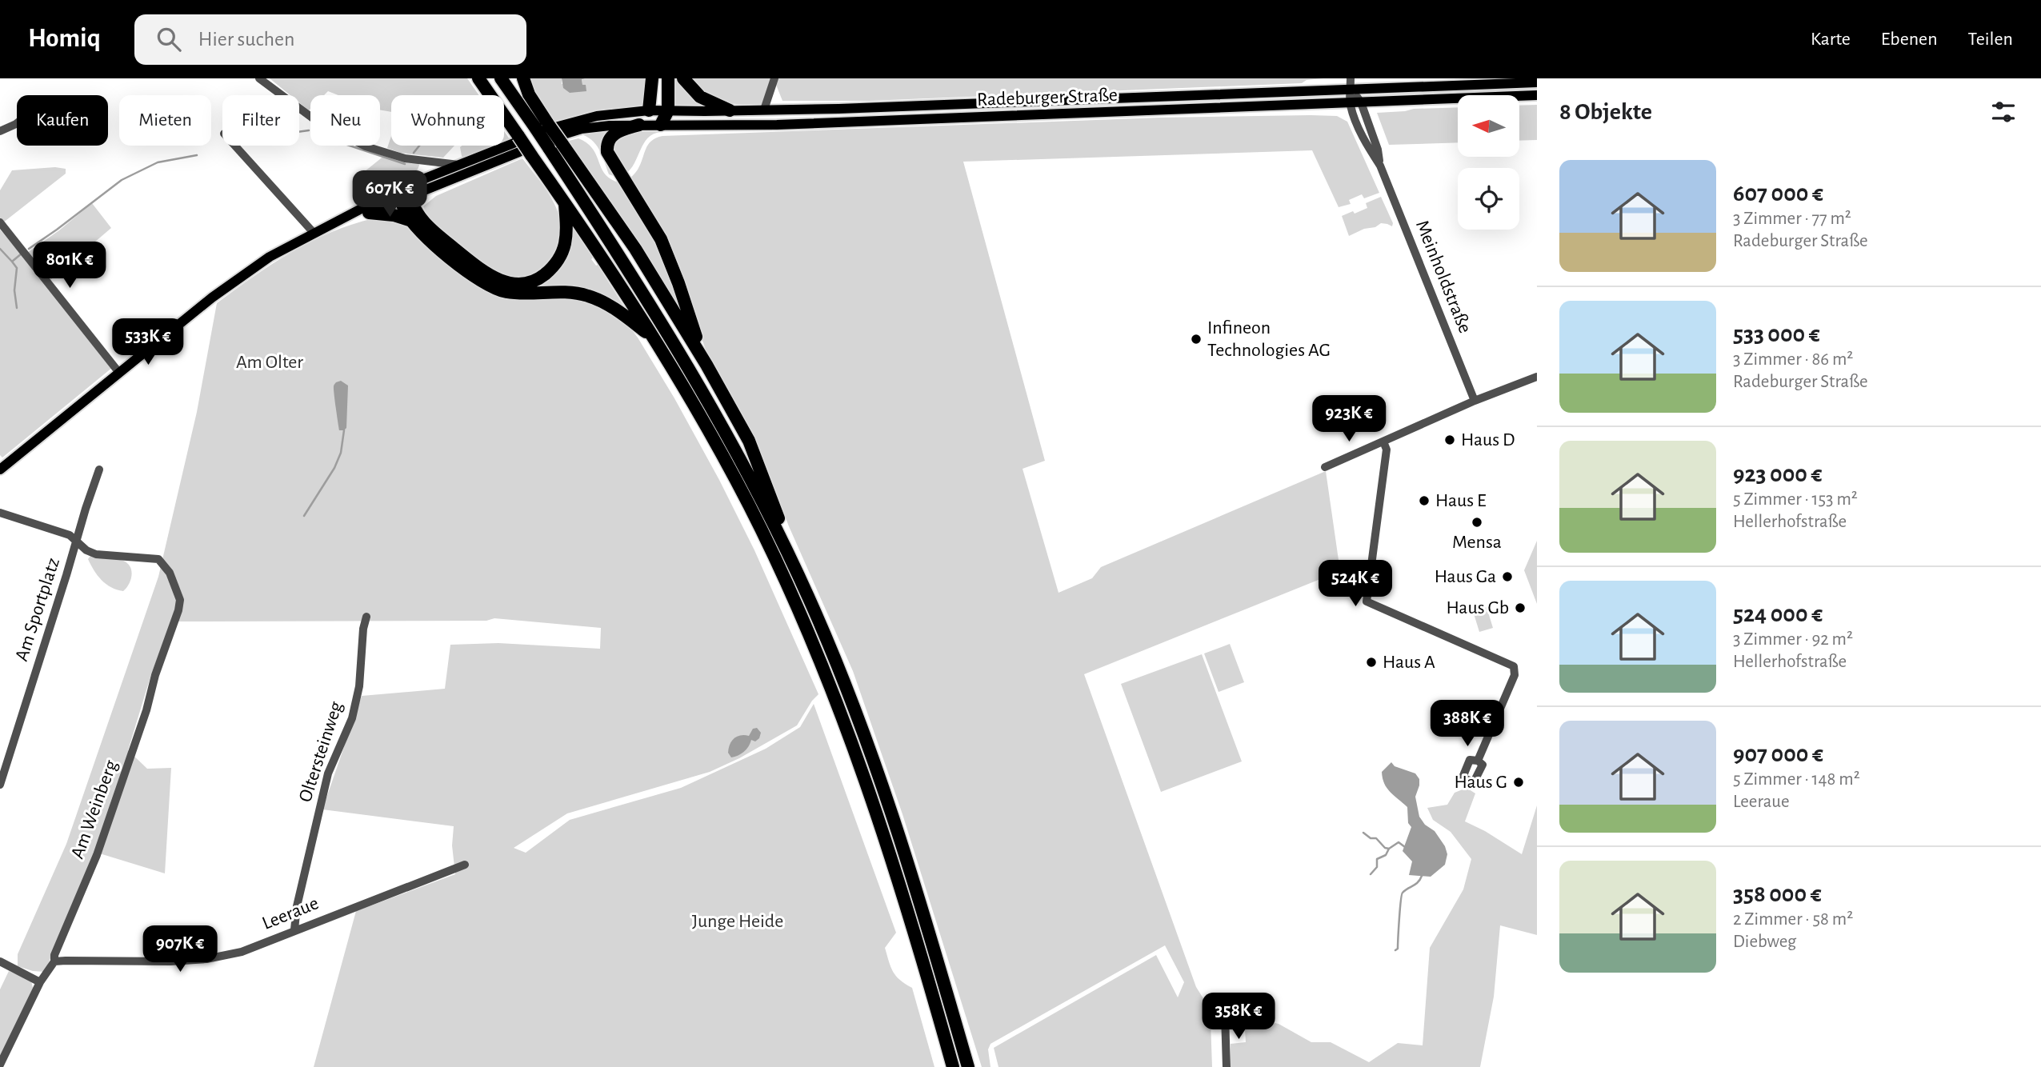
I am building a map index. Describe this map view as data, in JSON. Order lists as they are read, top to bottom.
{
  "streets": {
    "main road": ["Radeburger Straße"],
    "street": [
      "Meinholdstraße",
      "Am Sportplatz",
      "Oltersteinweg",
      "Am Weinberg",
      "Leeraue"
    ]
  },
  "crossings": [
    ["Radeburger Straße", "Meinholdstraße"],
    ["Am Sportplatz", "Am Weinberg"],
    ["Oltersteinweg", "Leeraue"],
    ["Am Weinberg", "Leeraue"]
  ],
  "parks": ["Am Olter", "Junge Heide"],
  "places": [
    "Infineon Technologies AG",
    "Haus D",
    "Haus E",
    "Mensa",
    "Haus Ga",
    "Haus Gb",
    "Haus A",
    "Haus G"
  ],
  "north": "left",
  "page": {
    "header": "Homiq",
    "search": "Hier suchen",
    "nav": ["Karte", "Ebenen", "Teilen"],
    "heading": "8 Objekte",
    "chip": [
      "Kaufen",
      "Mieten",
      "Filter",
      "Neu",
      "Wohnung"
    ],
    "list": [
      {
        "name": "607 000 €",
        "note": "3 Zimmer · 77 m² · Radeburger Straße"
      },
      {
        "name": "533 000 €",
        "note": "3 Zimmer · 86 m² · Radeburger Straße"
      },
      {
        "name": "923 000 €",
        "note": "5 Zimmer · 153 m² · Hellerhofstraße"
      },
      {
        "name": "524 000 €",
        "note": "3 Zimmer · 92 m² · Hellerhofstraße"
      },
      {
        "name": "907 000 €",
        "note": "5 Zimmer · 148 m² · Leeraue"
      },
      {
        "name": "358 000 €",
        "note": "2 Zimmer · 58 m² · Diebweg"
      }
    ],
    "price": [
      "607K €",
      "801K €",
      "533K €",
      "923K €",
      "524K €",
      "388K €",
      "907K €",
      "358K €"
    ]
  }
}
